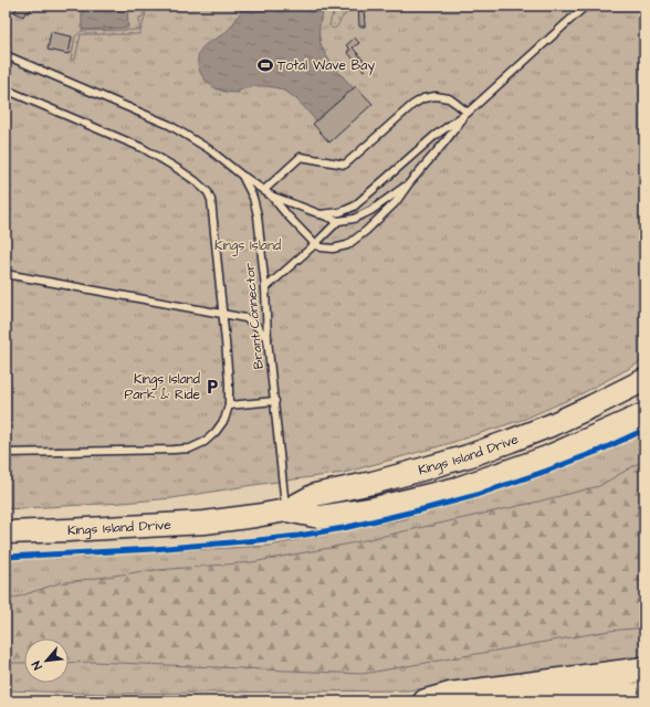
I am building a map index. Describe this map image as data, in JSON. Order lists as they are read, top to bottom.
{
  "streets": {
    "main road": ["Kings Island Drive"],
    "lane": ["Brant Connector"]
  },
  "crossings": [
    ["Brant Connector", "Kings Island Drive"]
  ],
  "parks": ["Kings Island"],
  "places": {
    "sports": ["Total Wave Bay"],
    "parking": ["Kings Island Park & Ride"]
  },
  "north": "bottom left"
}
